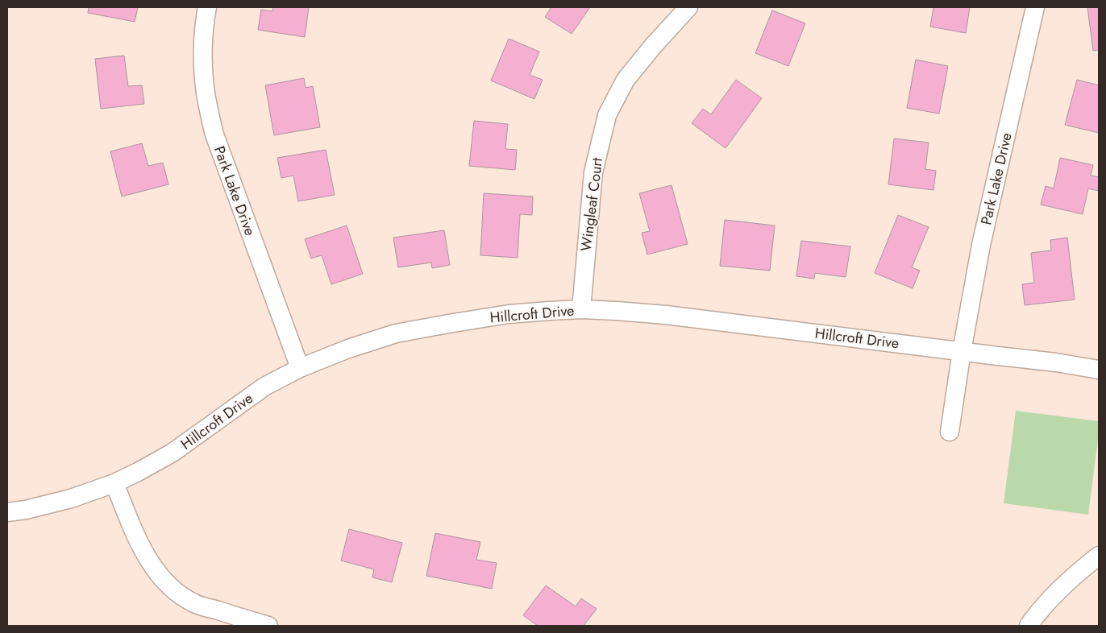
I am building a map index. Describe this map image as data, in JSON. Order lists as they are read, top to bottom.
{
  "streets": {
    "street": ["Park Lake Drive", "Wingleaf Court", "Hillcroft Drive"]
  },
  "crossings": [
    ["Park Lake Drive", "Hillcroft Drive"],
    ["Wingleaf Court", "Hillcroft Drive"]
  ]
}
